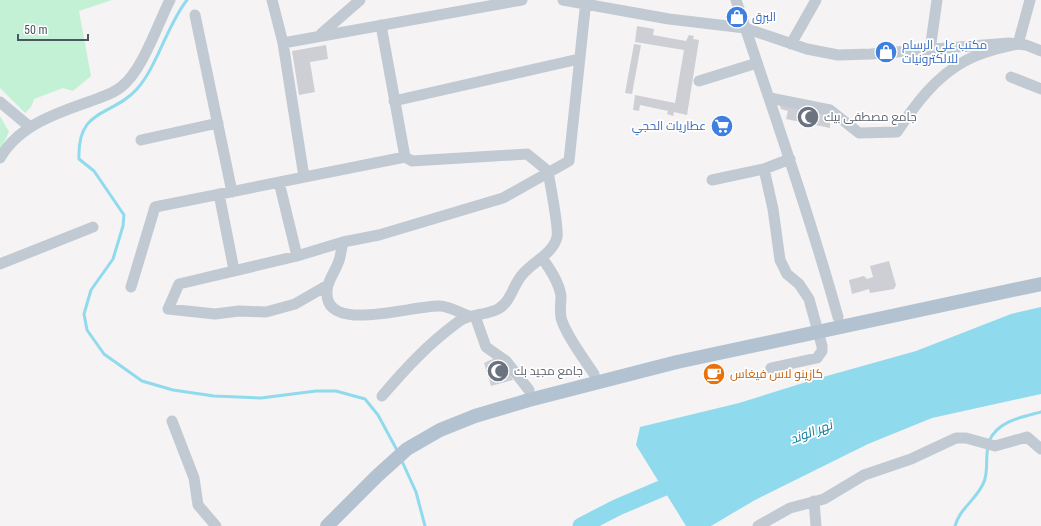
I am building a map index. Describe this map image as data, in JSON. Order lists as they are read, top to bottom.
{
  "water": ["نهر الوند"],
  "places": {
    "shop": ["البرق", "مكتب علي الرسام للالكترونيات"],
    "mosque": ["جامع مصطفى بيك", "جامع مجيد بك"],
    "supermarket": ["عطاريات الحجي"],
    "cafe": ["كازينو لاس فيغاس"]
  },
  "scale_bar": "50 m"
}
